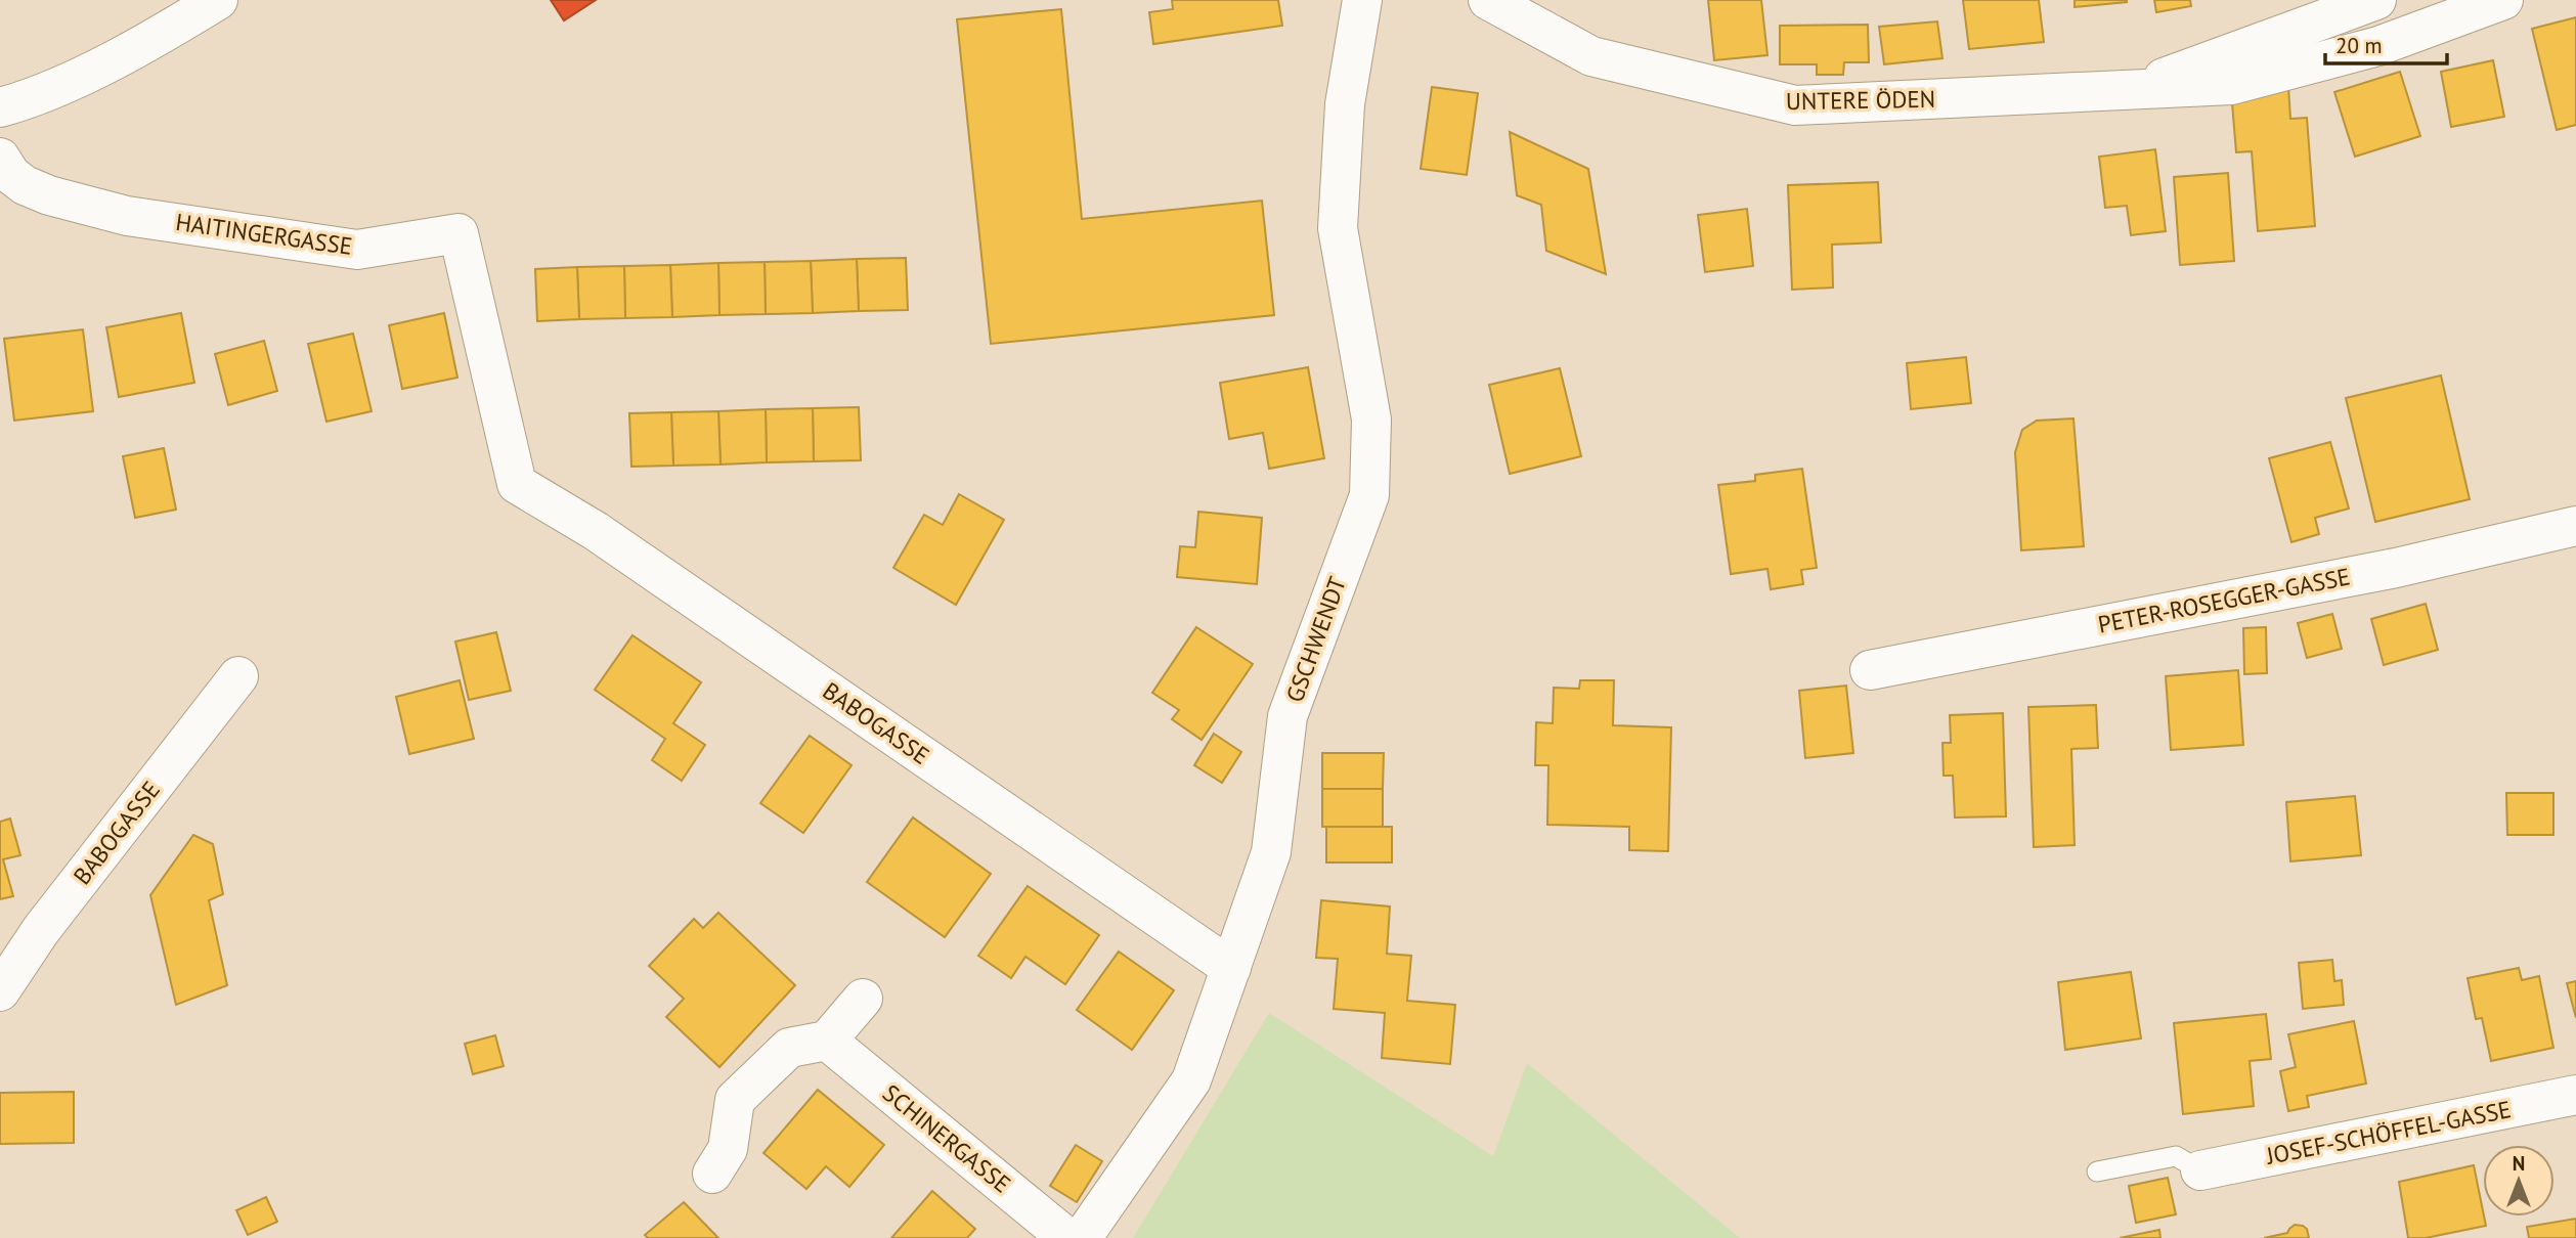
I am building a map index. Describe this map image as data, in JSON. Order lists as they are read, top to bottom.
{
  "streets": {
    "street": [
      "UNTERE ÖDEN",
      "HAITINGERGASSE",
      "PETER-ROSEGGER-GASSE",
      "GSCHWENDT",
      "BABOGASSE",
      "JOSEF-SCHÖFFEL-GASSE",
      "SCHINERGASSE"
    ]
  },
  "crossings": [
    ["HAITINGERGASSE", "BABOGASSE"],
    ["GSCHWENDT", "BABOGASSE"]
  ],
  "scale_bar": "20 m",
  "north": "top"
}
